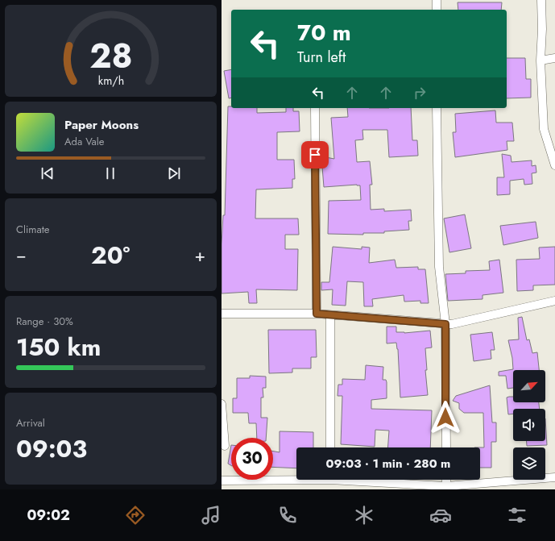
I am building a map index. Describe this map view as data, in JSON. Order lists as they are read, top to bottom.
{
  "north": "top right",
  "page": {
    "turn": ["70 m", "Turn left"],
    "song": ["Paper Moons", "Ada Vale"],
    "tile": [
      "Climate",
      ["Range · 30%", "150 km"],
      ["Arrival", "09:03"]
    ],
    "heat": ["−", "20°", "+"],
    "limit": "30",
    "trip": "09:03 · 1 min · 280 m",
    "tabs": "09:02",
    "gauge": ["28", "km/h"]
  }
}
